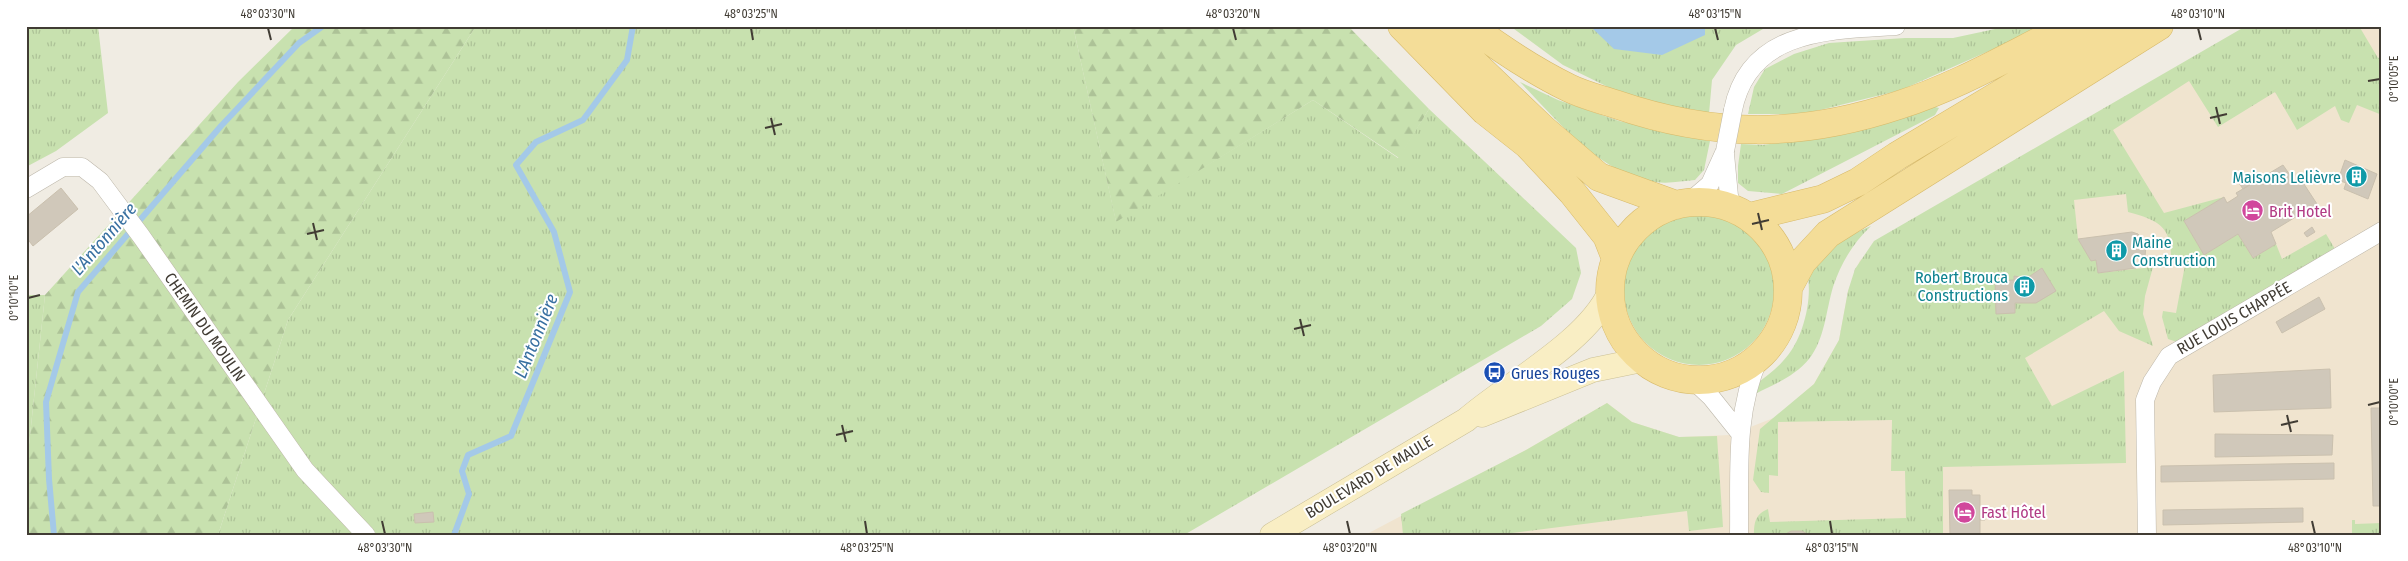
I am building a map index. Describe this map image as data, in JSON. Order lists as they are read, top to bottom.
{
  "streets": {
    "main road": ["BOULEVARD DE MAULE"],
    "street": ["RUE LOUIS CHAPPÉE", "CHEMIN DU MOULIN"]
  },
  "water": ["L'Antonnière"],
  "places": {
    "building": ["Maisons Lelièvre", "Maine Construction", "Robert Brouca Constructions"],
    "hotel": ["Brit Hotel", "Fast Hôtel"],
    "bus stop": ["Grues Rouges"]
  },
  "coordinates": [
    "48°03'30\"N",
    "48°03'25\"N",
    "48°03'20\"N",
    "48°03'15\"N",
    "48°03'10\"N",
    "0°10'05\"E",
    "0°10'10\"E",
    "0°10'00\"E"
  ]
}
